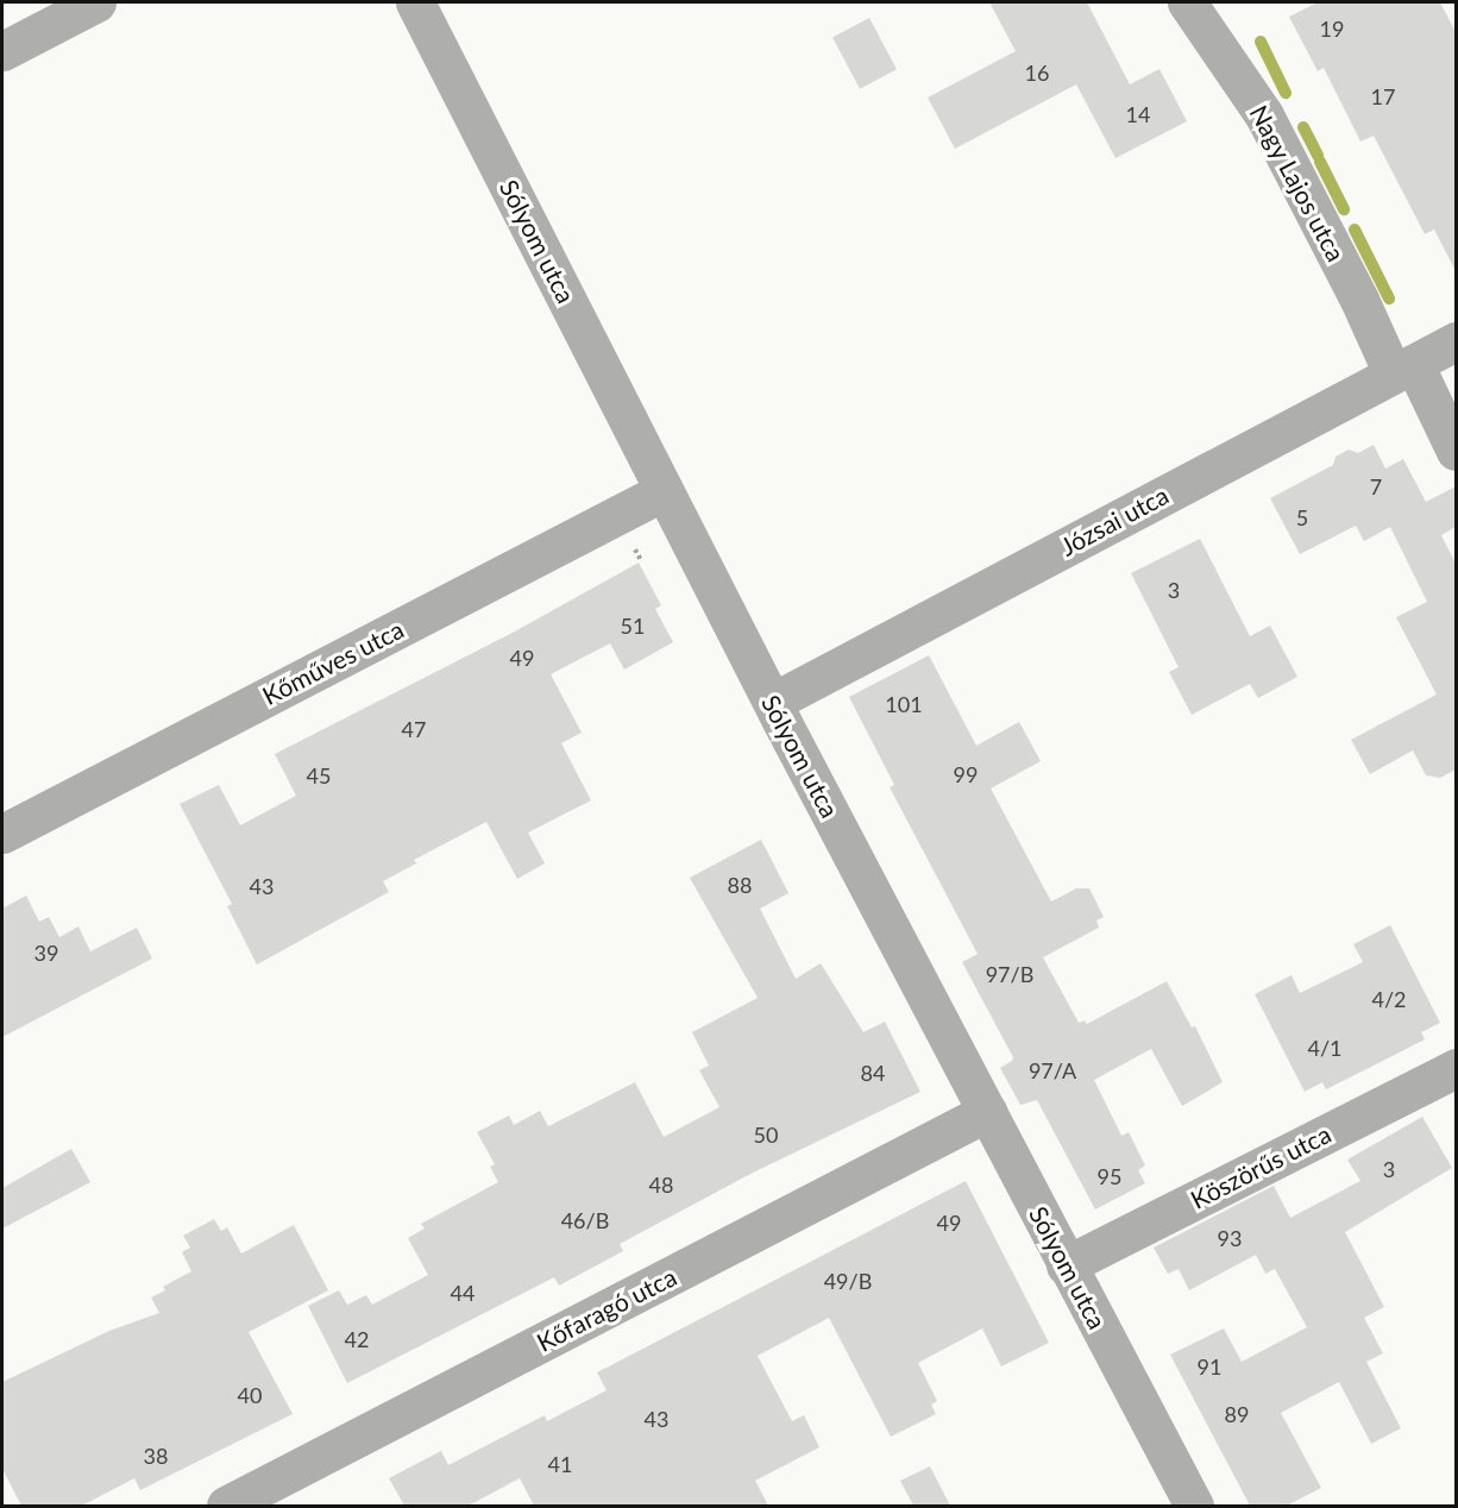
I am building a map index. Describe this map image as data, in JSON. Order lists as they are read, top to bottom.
{
  "streets": {
    "street": [
      "Nagy Lajos utca",
      "Sólyom utca",
      "Józsai utca",
      "Kőműves utca",
      "Köszörűs utca",
      "Kőfaragó utca"
    ]
  },
  "crossings": [
    ["Nagy Lajos utca", "Józsai utca"],
    ["Sólyom utca", "Józsai utca"],
    ["Sólyom utca", "Kőműves utca"],
    ["Sólyom utca", "Köszörűs utca"],
    ["Sólyom utca", "Kőfaragó utca"]
  ],
  "house_numbers": [
    "19",
    "16",
    "17",
    "14",
    "7",
    "5",
    "3",
    "51",
    "49",
    "101",
    "47",
    "99",
    "45",
    "88",
    "43",
    "39",
    "97/B",
    "4/2",
    "4/1",
    "97/A",
    "84",
    "50",
    "3",
    "95",
    "48",
    "46/B",
    "49",
    "93",
    "49/B",
    "44",
    "42",
    "91",
    "40",
    "89",
    "43",
    "38",
    "41"
  ]
}
